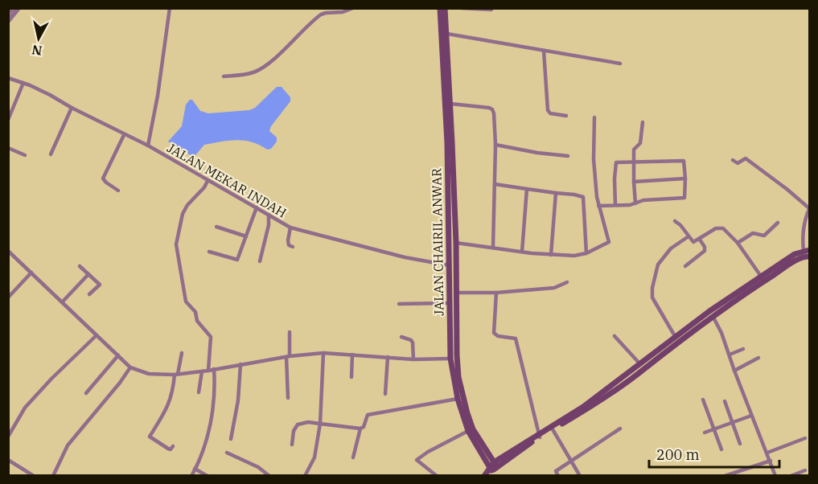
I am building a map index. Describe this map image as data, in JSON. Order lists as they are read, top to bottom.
{
  "streets": {
    "main road": ["JALAN CHAIRIL ANWAR"],
    "street": ["JALAN MEKAR INDAH"]
  },
  "crossings": [
    ["JALAN MEKAR INDAH", "JALAN CHAIRIL ANWAR"]
  ],
  "scale_bar": "200 m",
  "north": "bottom"
}
